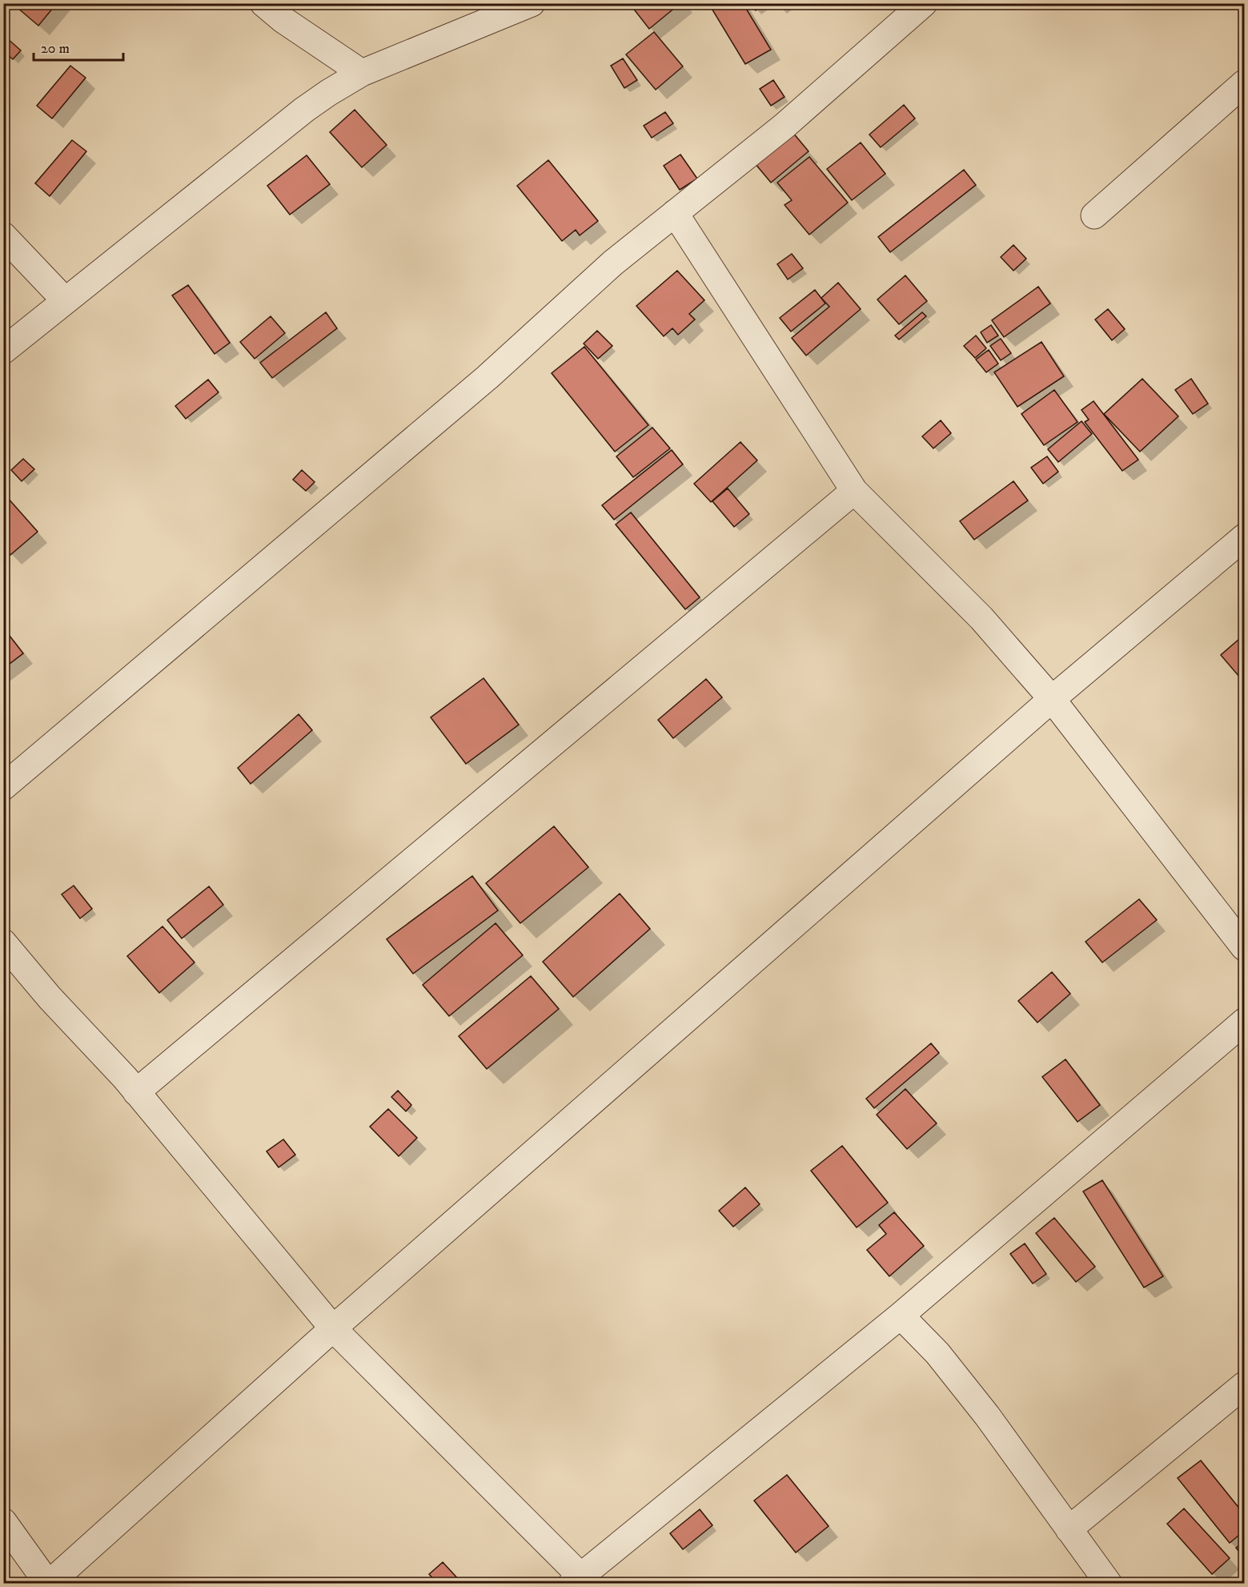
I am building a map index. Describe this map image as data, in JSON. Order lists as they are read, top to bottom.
{
  "scale_bar": "20 m"
}
